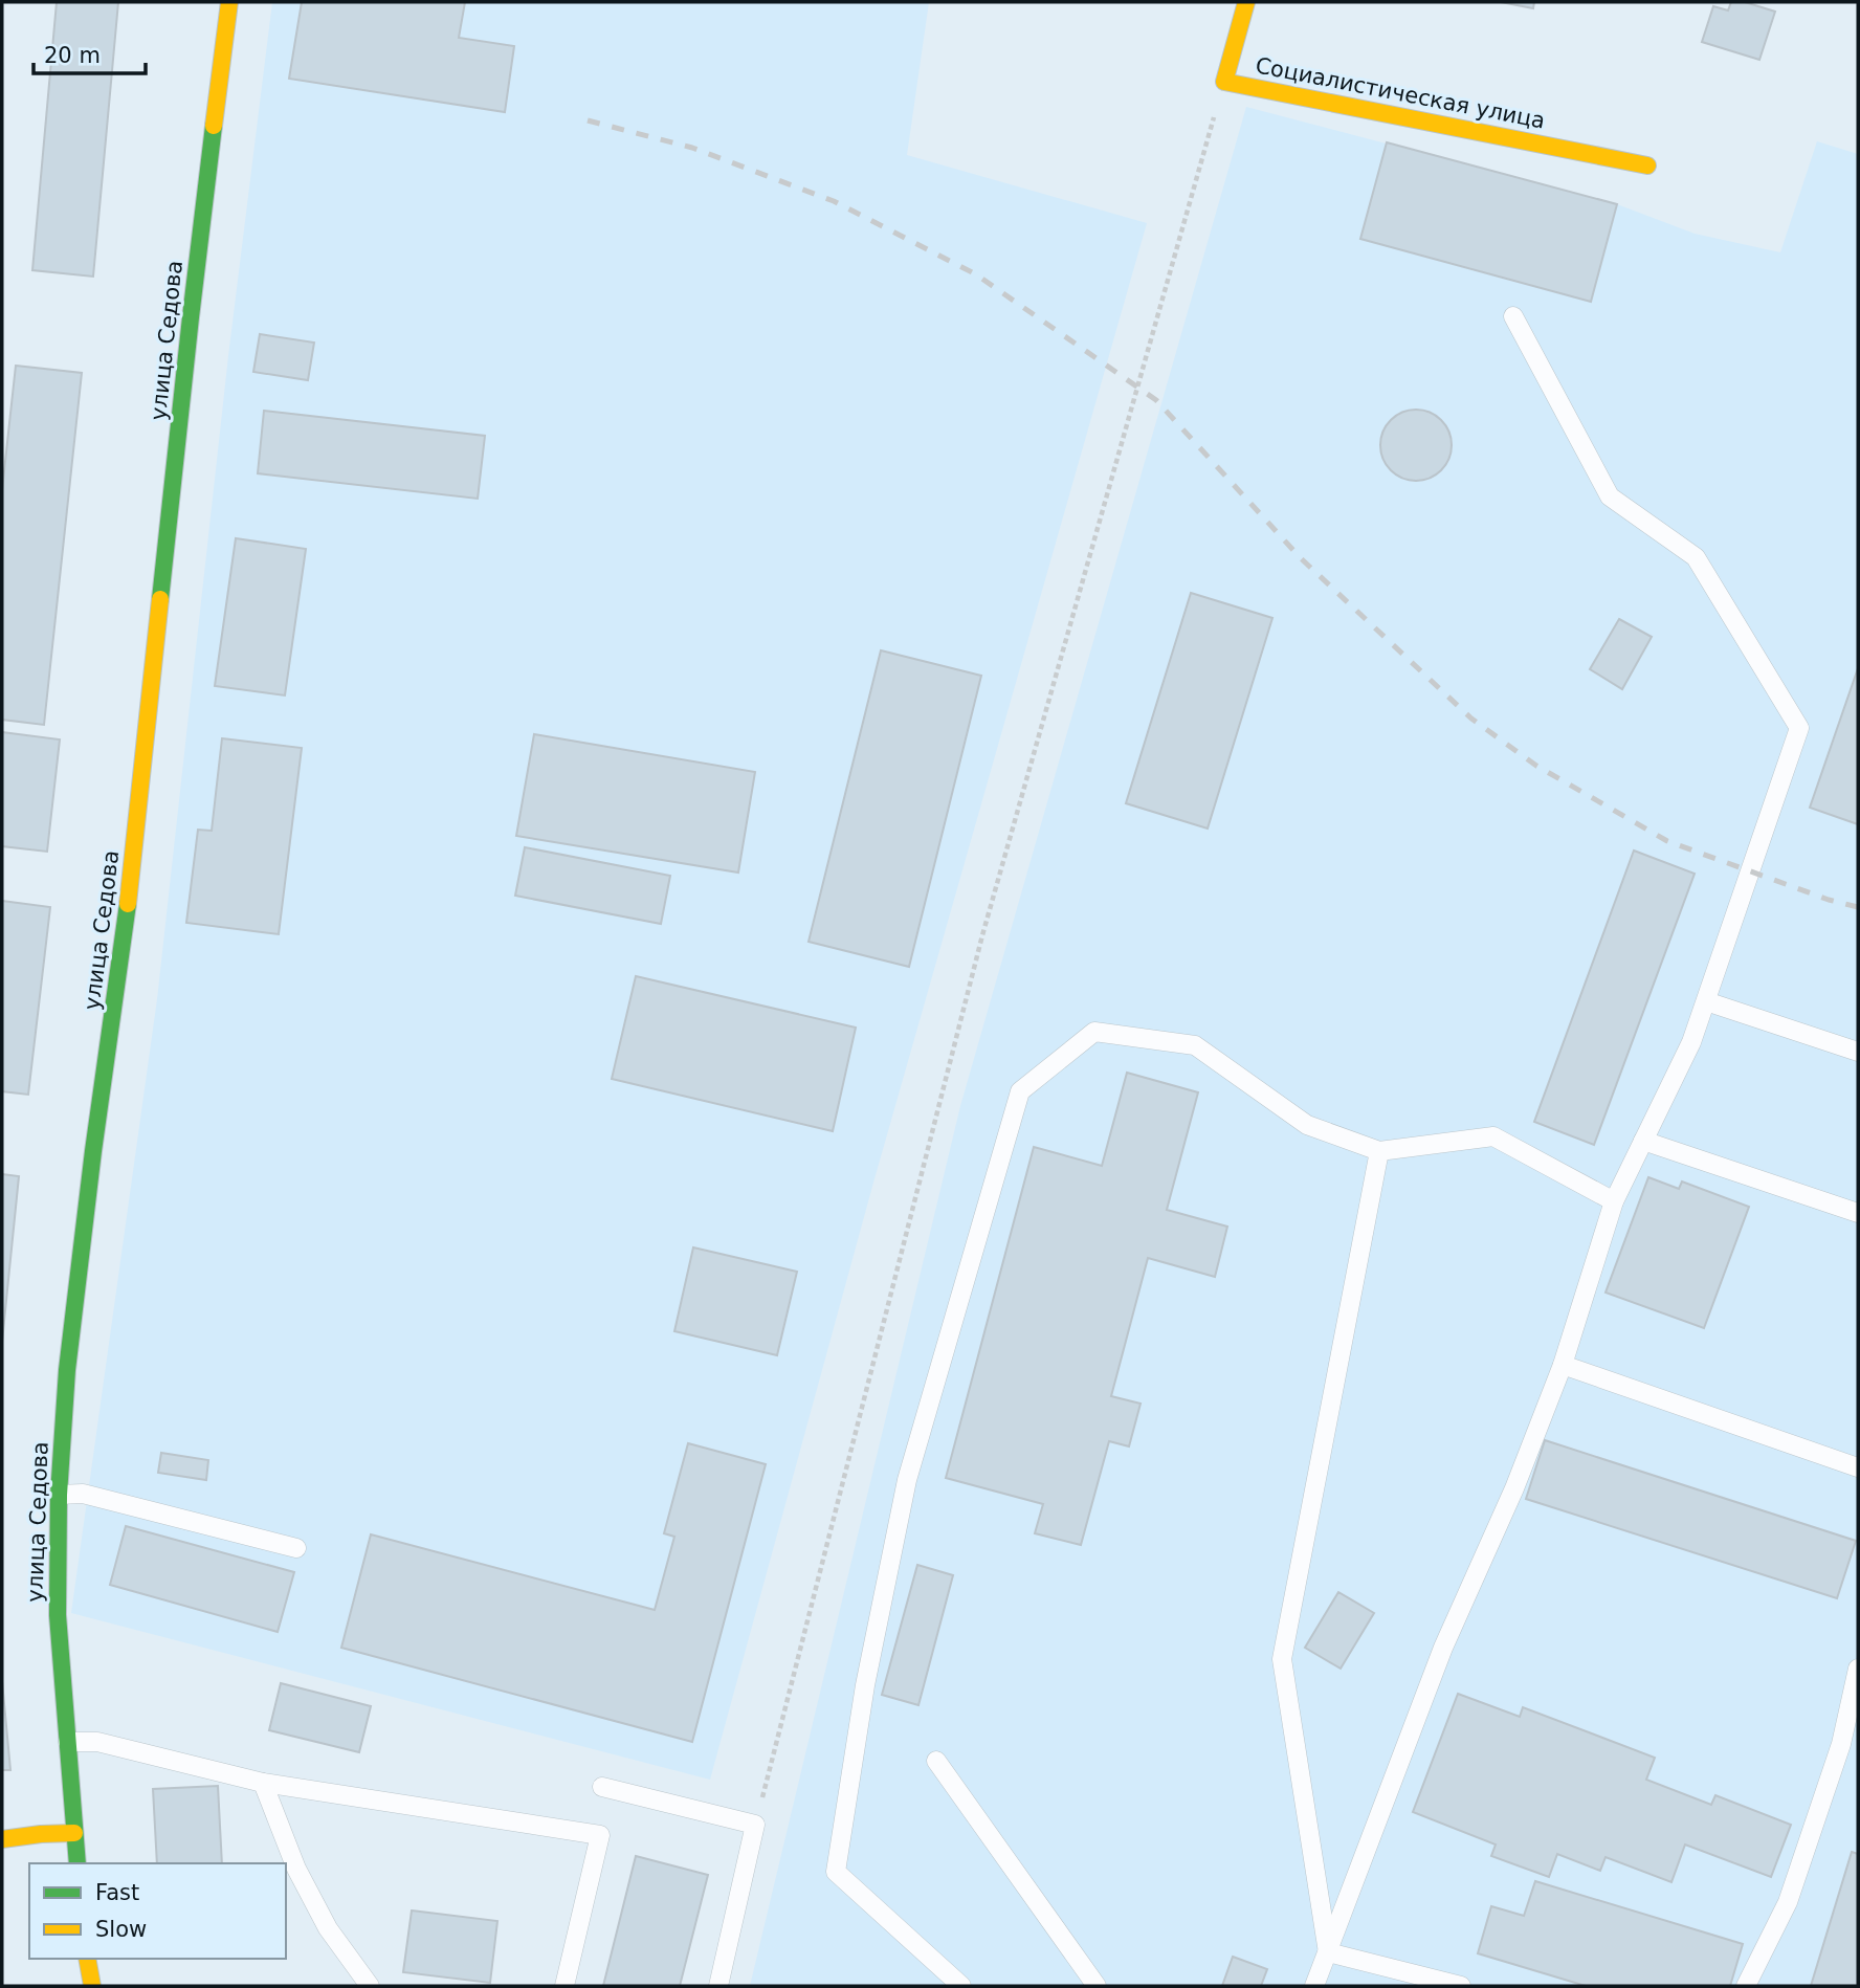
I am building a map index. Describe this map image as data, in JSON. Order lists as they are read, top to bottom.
{
  "streets": {
    "street": ["Социалистическая улица", "улица Седова"]
  },
  "legend": ["Fast", "Slow"],
  "scale_bar": "20 m"
}
